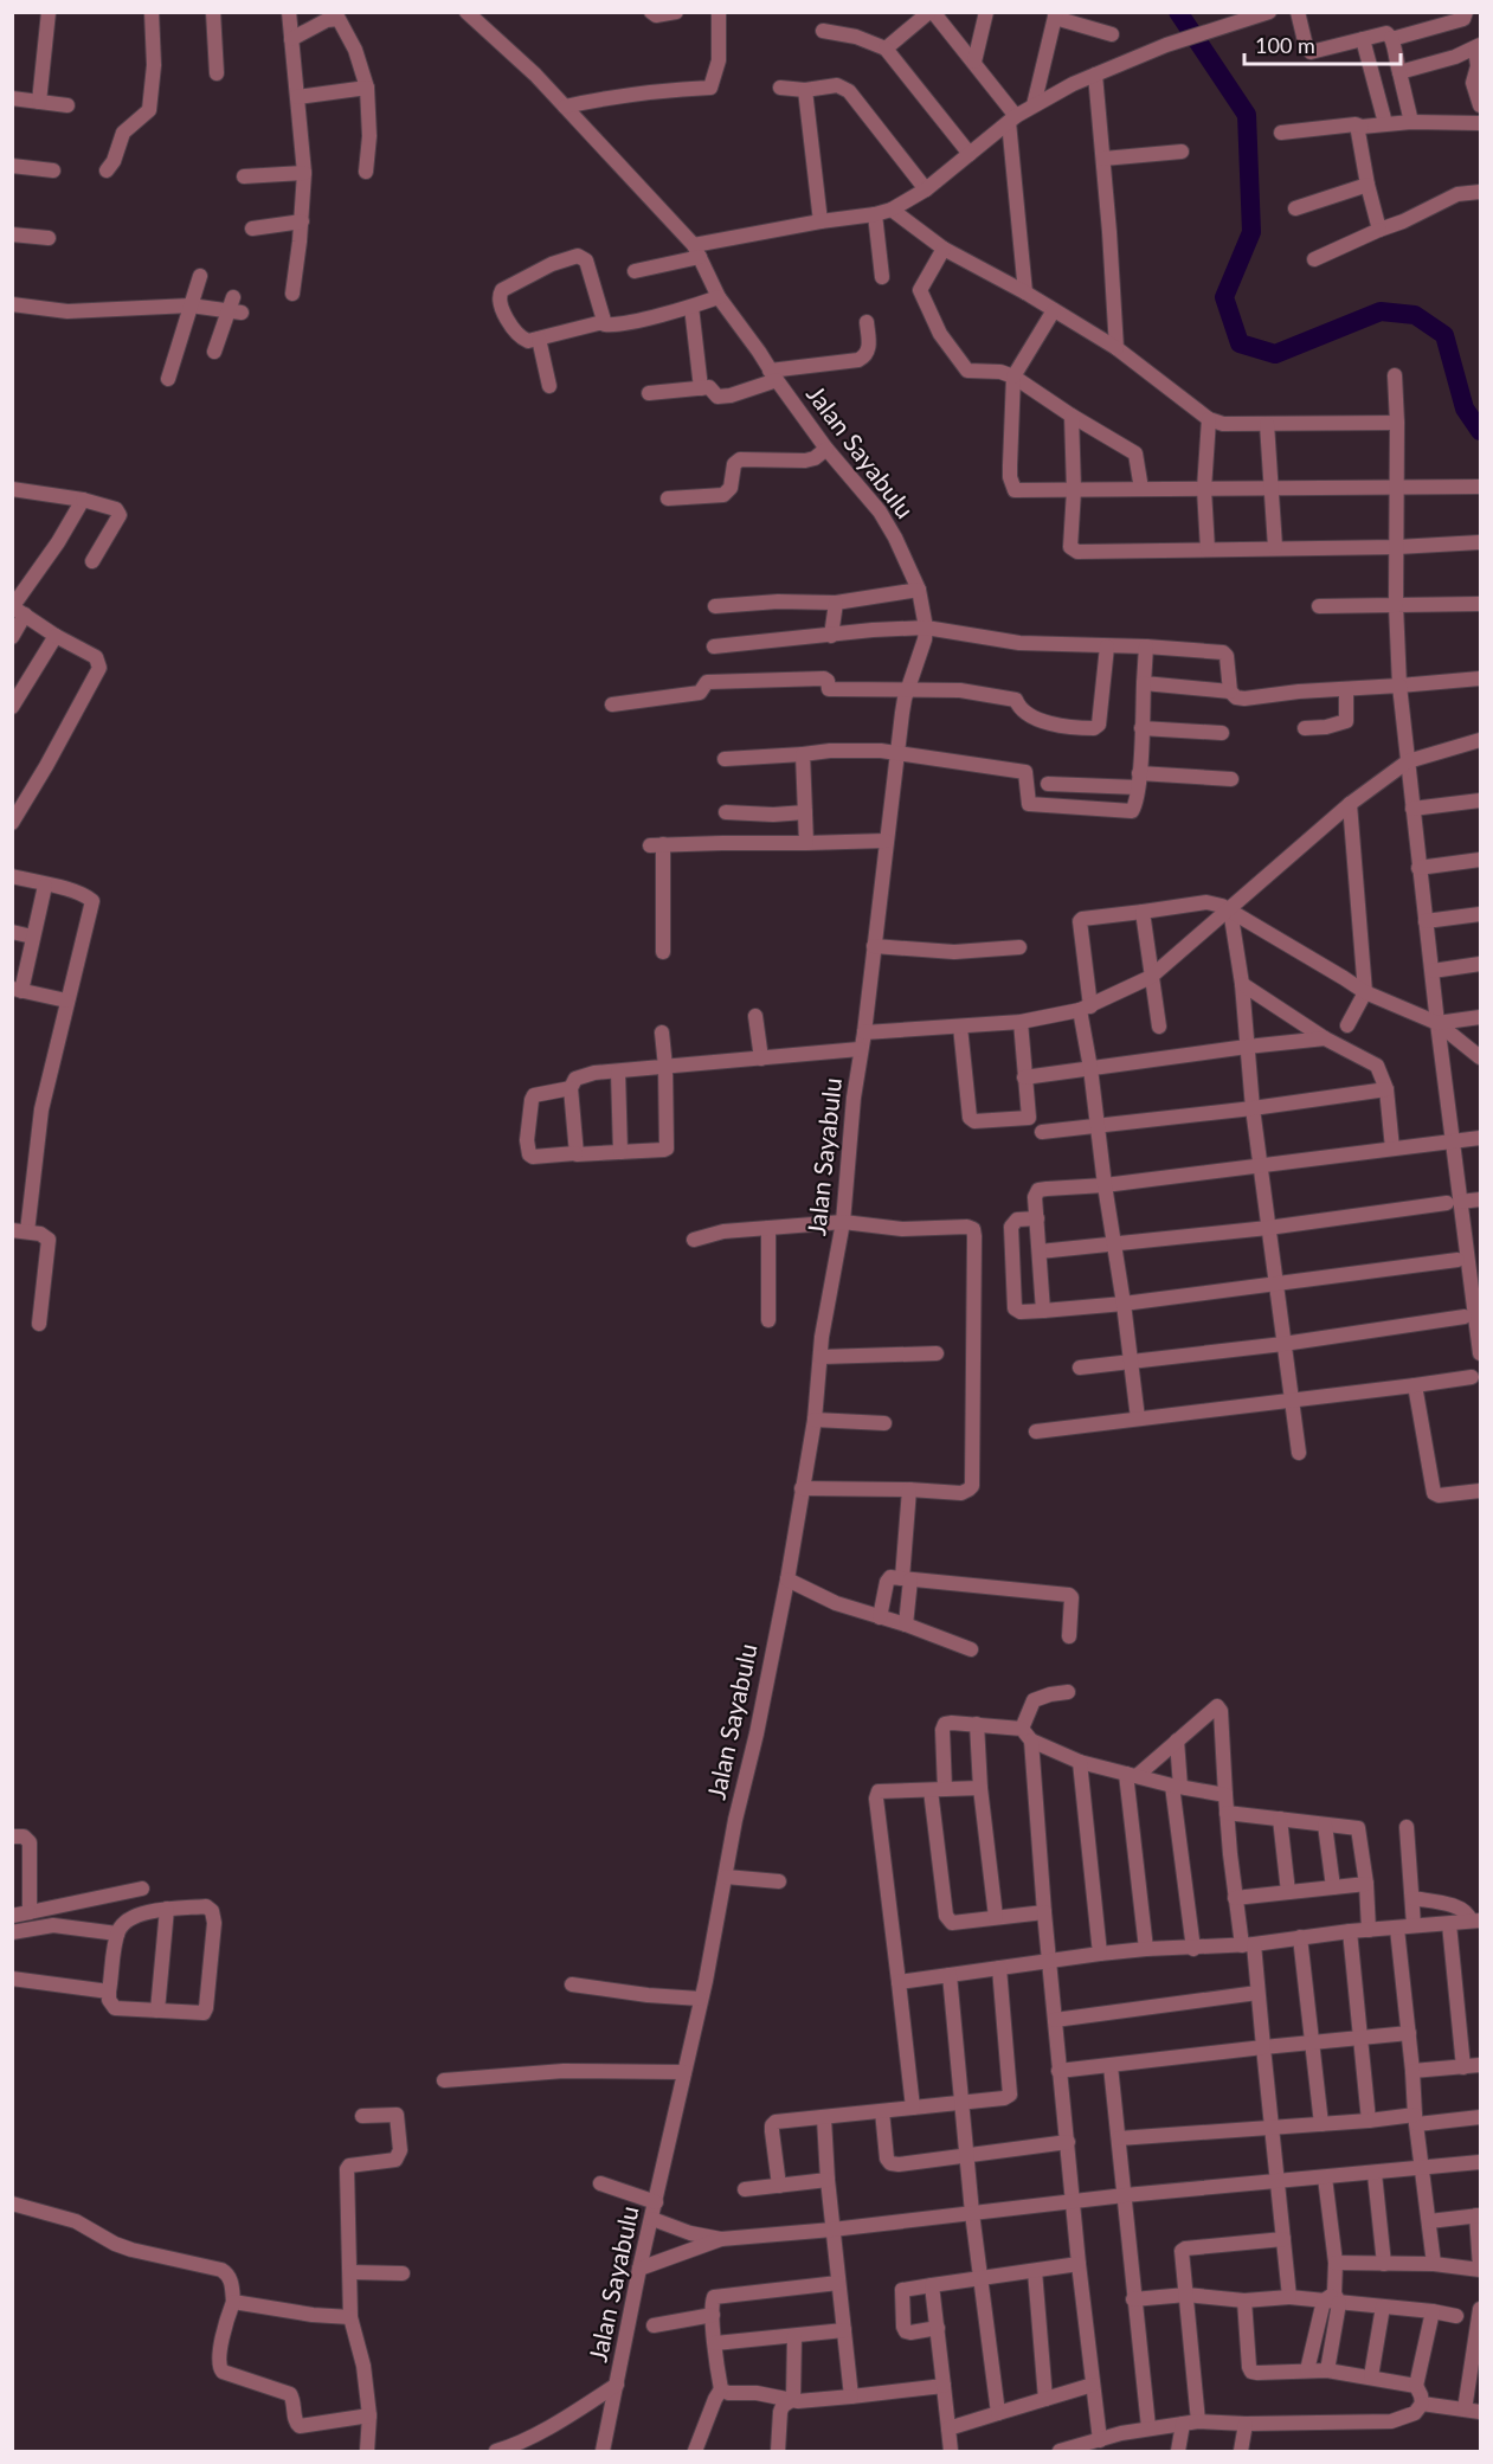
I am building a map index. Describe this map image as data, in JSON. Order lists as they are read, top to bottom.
{
  "streets": {
    "street": ["Jalan Sayabulu"]
  },
  "scale_bar": "100 m"
}
